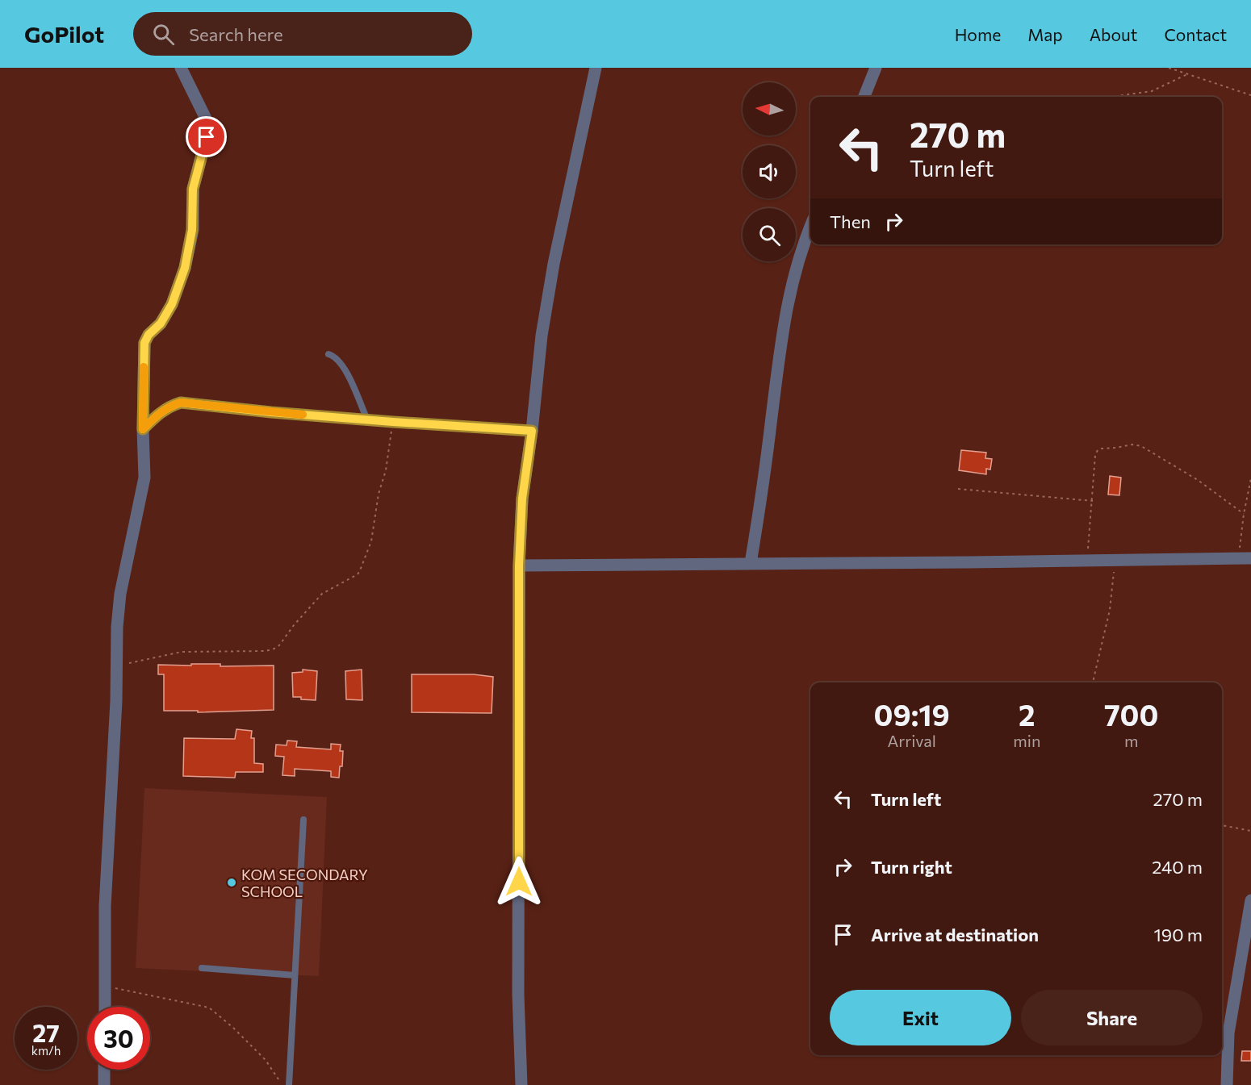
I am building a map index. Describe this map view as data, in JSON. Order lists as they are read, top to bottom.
{
  "places": ["KOM SECONDARY SCHOOL"],
  "north": "left",
  "page": {
    "header": "GoPilot",
    "search": "Search here",
    "nav": [
      "Home",
      "Map",
      "About",
      "Contact"
    ],
    "turn": ["270 m", "Turn left"],
    "then": "Then",
    "eta": [
      "09:19",
      "Arrival",
      "2",
      "min",
      "700",
      "m"
    ],
    "list": [
      {
        "name": "Turn left",
        "value": "270 m"
      },
      {
        "name": "Turn right",
        "value": "240 m"
      },
      {
        "name": "Arrive at destination",
        "value": "190 m"
      }
    ],
    "buttons": ["Exit", "Share"],
    "speed": "27 km/h",
    "limit": "30"
  }
}
